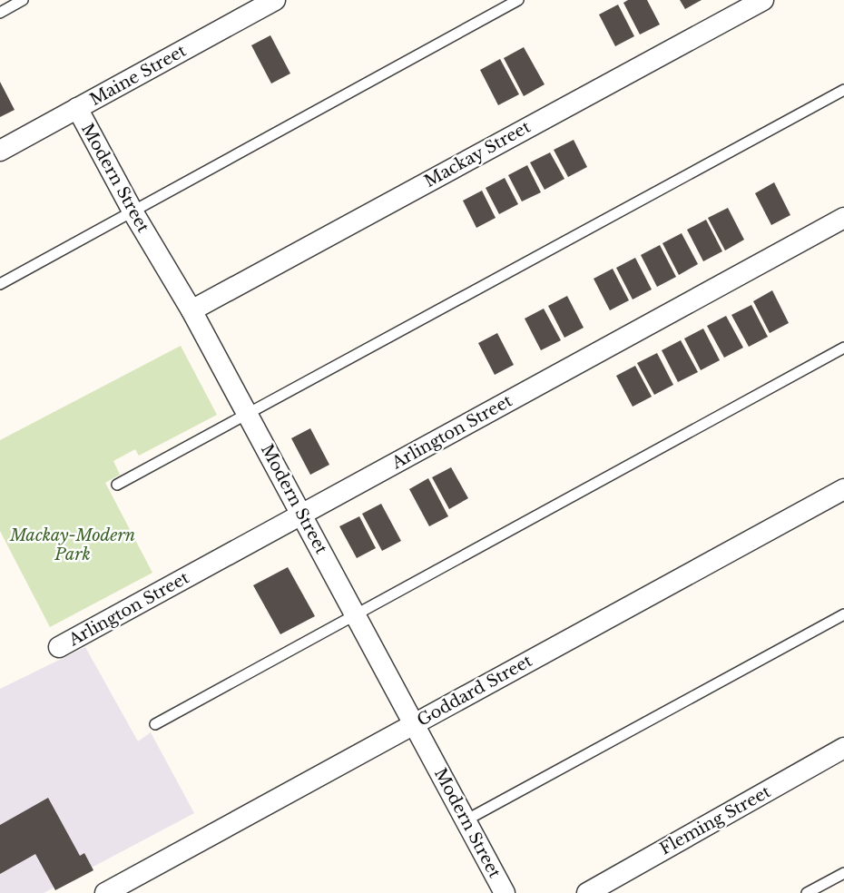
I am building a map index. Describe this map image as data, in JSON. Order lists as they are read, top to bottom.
{
  "streets": {
    "street": [
      "Maine Street",
      "Mackay Street",
      "Modern Street",
      "Arlington Street",
      "Goddard Street",
      "Fleming Street"
    ]
  },
  "crossings": [
    ["Maine Street", "Modern Street"],
    ["Mackay Street", "Modern Street"],
    ["Modern Street", "Arlington Street"],
    ["Modern Street", "Goddard Street"]
  ],
  "parks": ["Mackay-Modern Park"]
}
